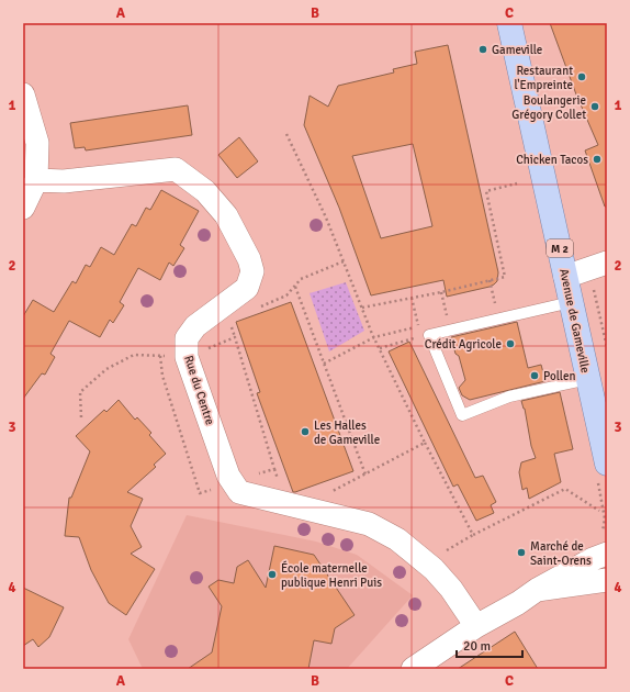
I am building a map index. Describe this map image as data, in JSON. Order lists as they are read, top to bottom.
{
  "streets": {
    "main road": ["M 2", "Avenue de Gameville"],
    "street": ["Rue du Centre"]
  },
  "places": [
    "Gameville",
    "Restaurant l'Empreinte",
    "Boulangerie Grégory Collet",
    "Chicken Tacos",
    "Crédit Agricole",
    "Pollen",
    "Les Halles de Gameville",
    "Marché de Saint-Orens",
    "École maternelle publique Henri Puis"
  ],
  "scale_bar": "20 m",
  "grid": {
    "columns": ["A", "B", "C"],
    "rows": [
      "1",
      "2",
      "3",
      "4"
    ]
  }
}
